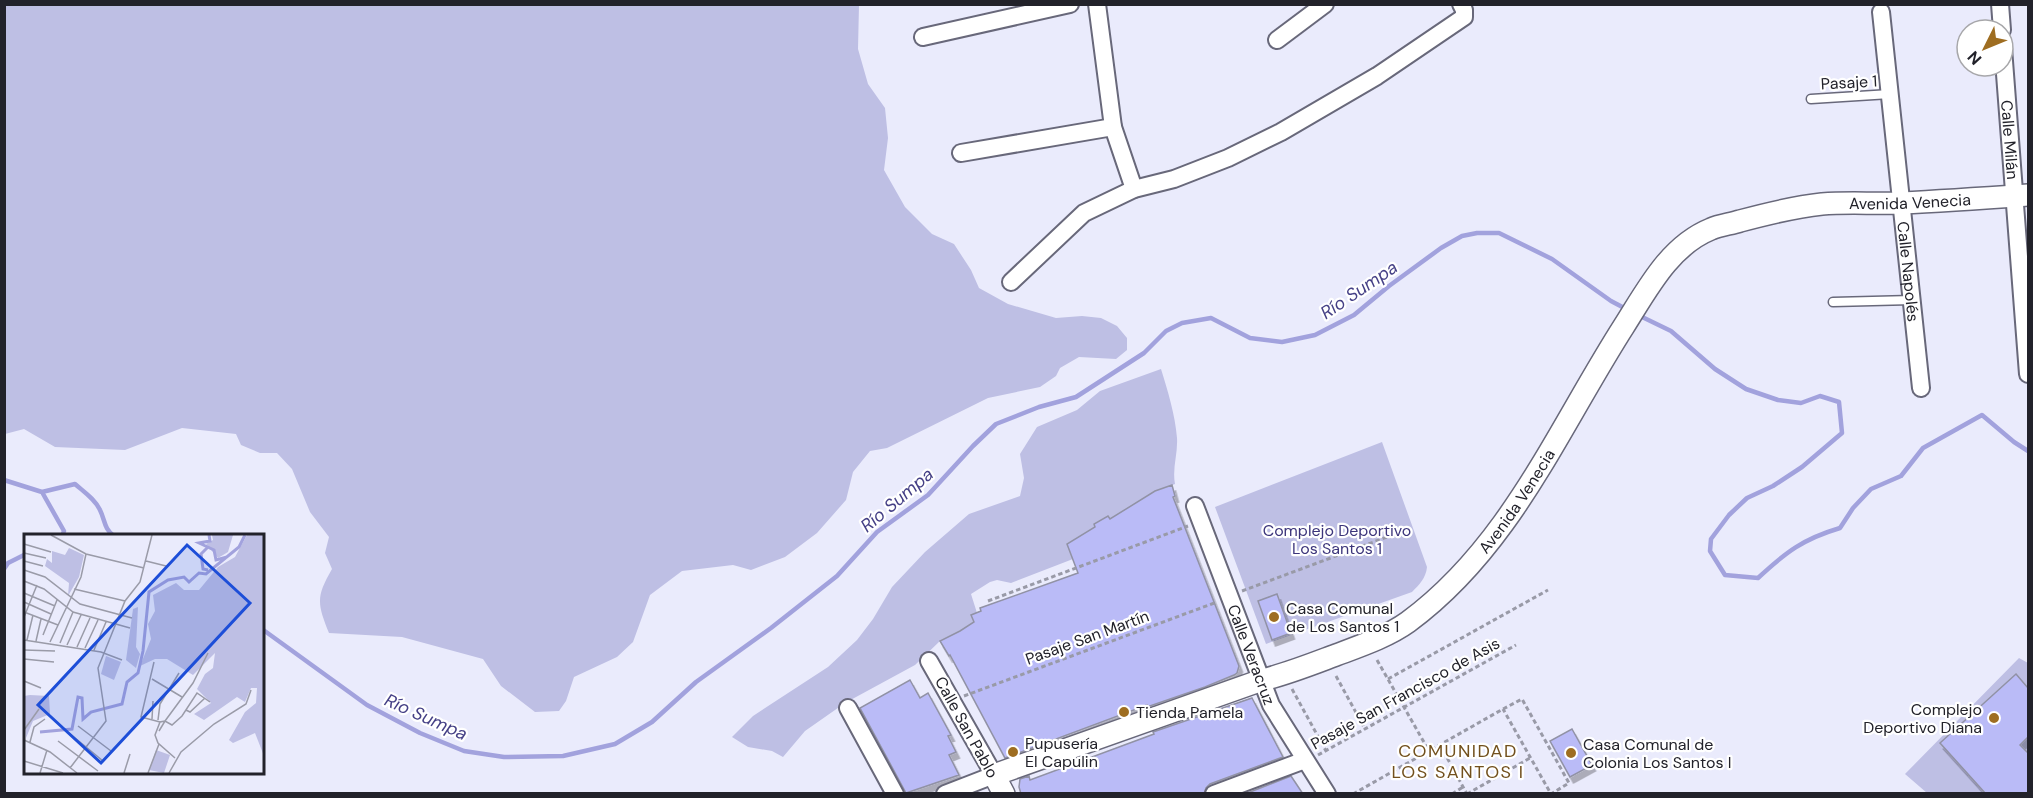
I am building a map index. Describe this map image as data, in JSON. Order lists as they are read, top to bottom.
{
  "streets": {
    "street": [
      "Calle Milán",
      "Avenida Venecia",
      "Calle Napolés",
      "Calle Veracruz",
      "Calle San Pablo"
    ],
    "lane": ["Pasaje 1"],
    "path": ["Pasaje San Martín", "Pasaje San Francisco de Asis"]
  },
  "crossings": [
    ["Pasaje 1", "Calle Napolés"],
    ["Calle Milán", "Avenida Venecia"],
    ["Avenida Venecia", "Calle Napolés"],
    ["Avenida Venecia", "Calle Veracruz"],
    ["Avenida Venecia", "Calle San Pablo"],
    ["Pasaje San Martín", "Calle Veracruz"],
    ["Pasaje San Martín", "Calle San Pablo"],
    ["Calle Veracruz", "Pasaje San Francisco de Asis"]
  ],
  "districts": ["COMUNIDAD LOS SANTOS I"],
  "water": ["Río Sumpa"],
  "parks": ["Complejo Deportivo Los Santos 1"],
  "places": [
    "Casa Comunal de Los Santos 1",
    "Tienda Pamela",
    "Complejo Deportivo Diana",
    "Pupusería El Capulin",
    "Casa Comunal de Colonia Los Santos I"
  ],
  "north": "bottom left"
}
